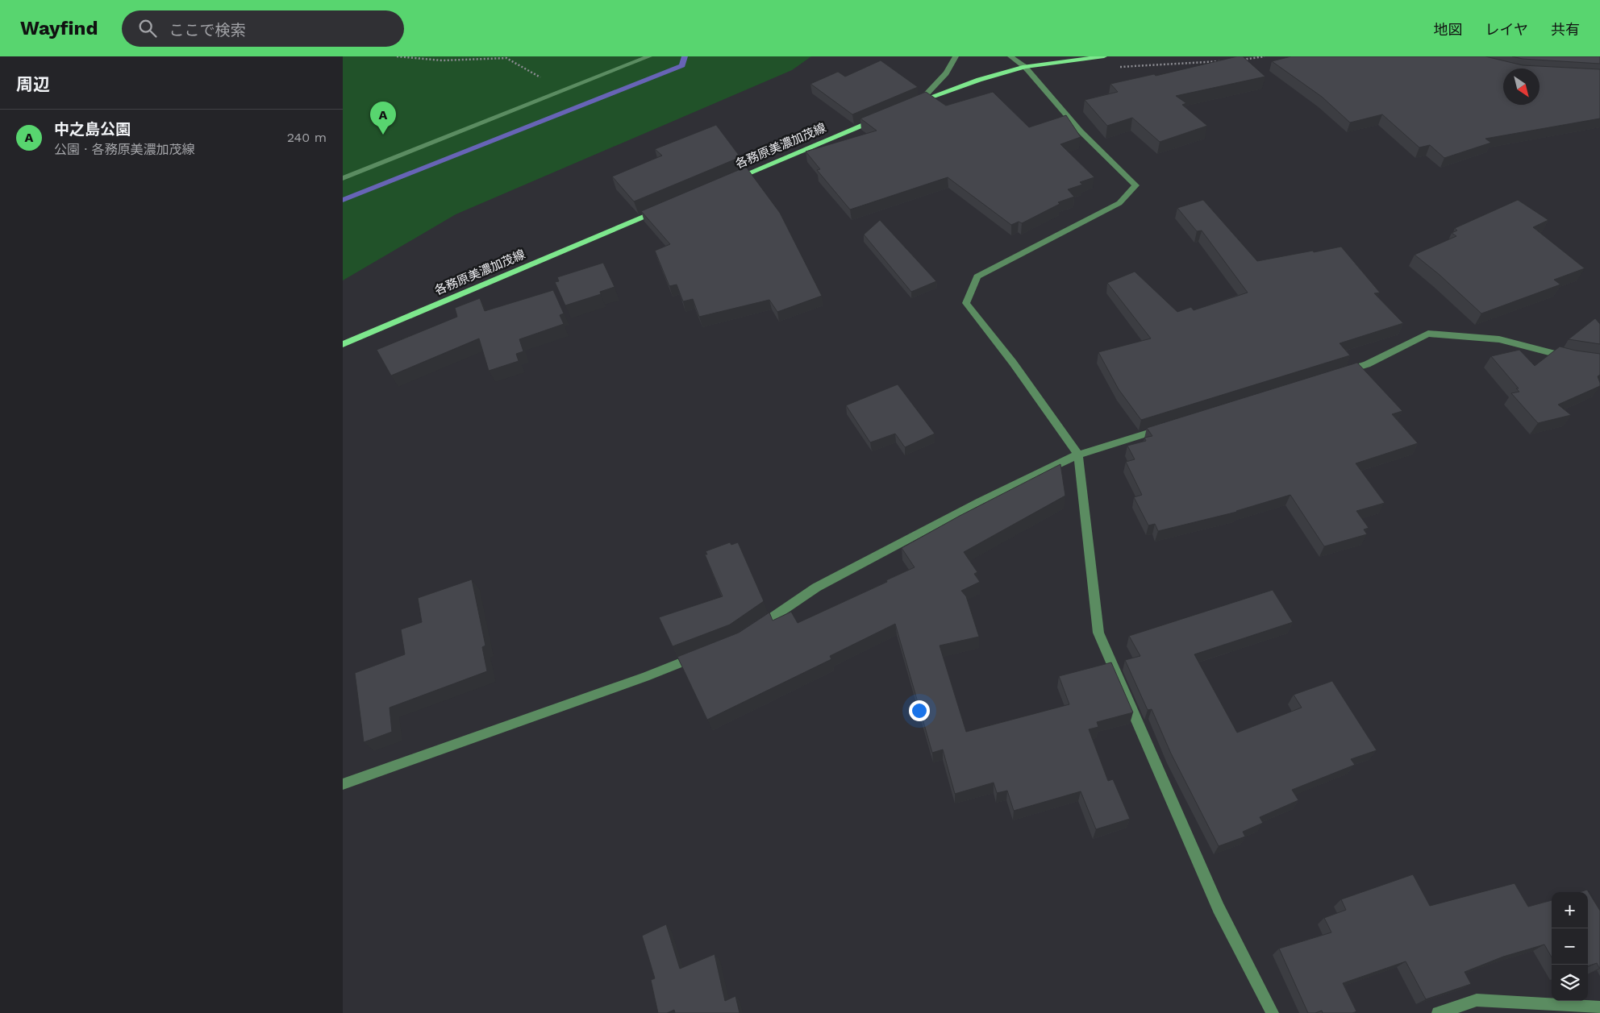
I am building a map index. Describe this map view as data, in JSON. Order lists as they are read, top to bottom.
{
  "streets": {
    "main road": ["各務原美濃加茂線"]
  },
  "north": "bottom right",
  "page": {
    "header": "Wayfind",
    "search": "ここで検索",
    "nav": ["地図", "レイヤ", "共有"],
    "heading": "周辺",
    "pins": "A",
    "list": [
      {
        "mark": "A",
        "name": "中之島公園",
        "note": "公園 · 各務原美濃加茂線",
        "value": "240 m"
      }
    ],
    "map_buttons": ["+", "−"]
  }
}
